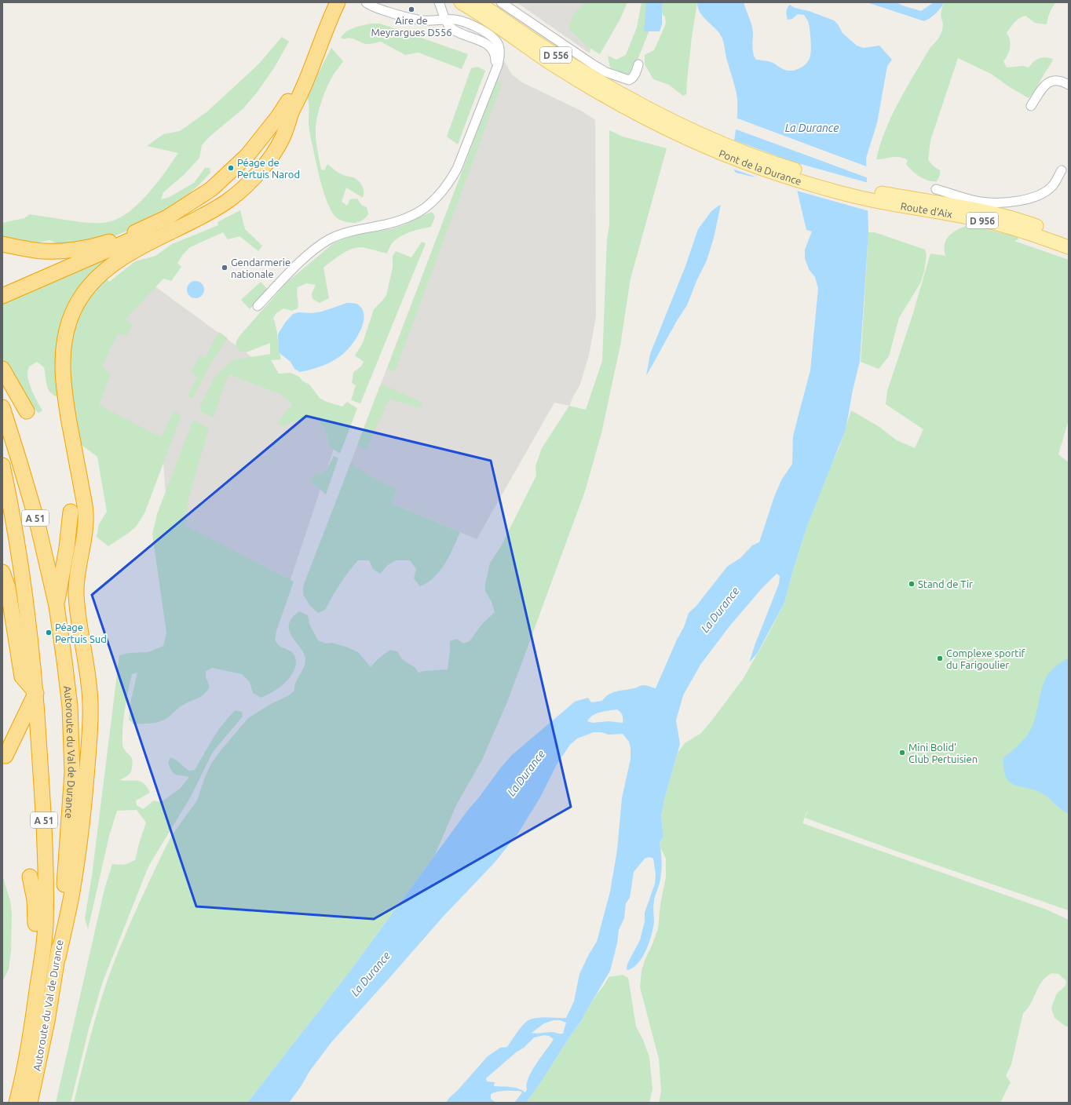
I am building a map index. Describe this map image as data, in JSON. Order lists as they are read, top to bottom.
{
  "streets": {
    "highway": ["A 51", "Autoroute du Val de Durance"],
    "main road": [
      "D 556",
      "Pont de la Durance",
      "Route d'Aix",
      "D 956"
    ]
  },
  "crossings": [
    ["D 556", "Pont de la Durance"],
    ["Pont de la Durance", "Route d'Aix"]
  ],
  "water": ["La Durance"],
  "places": [
    "Aire de Meyrargues D556",
    "Péage de Pertuis Narod",
    "Gendarmerie nationale",
    "Stand de Tir",
    "Péage Pertuis Sud",
    "Complexe sportif du Farigoulier",
    "Mini Bolid' Club Pertuisien"
  ]
}
